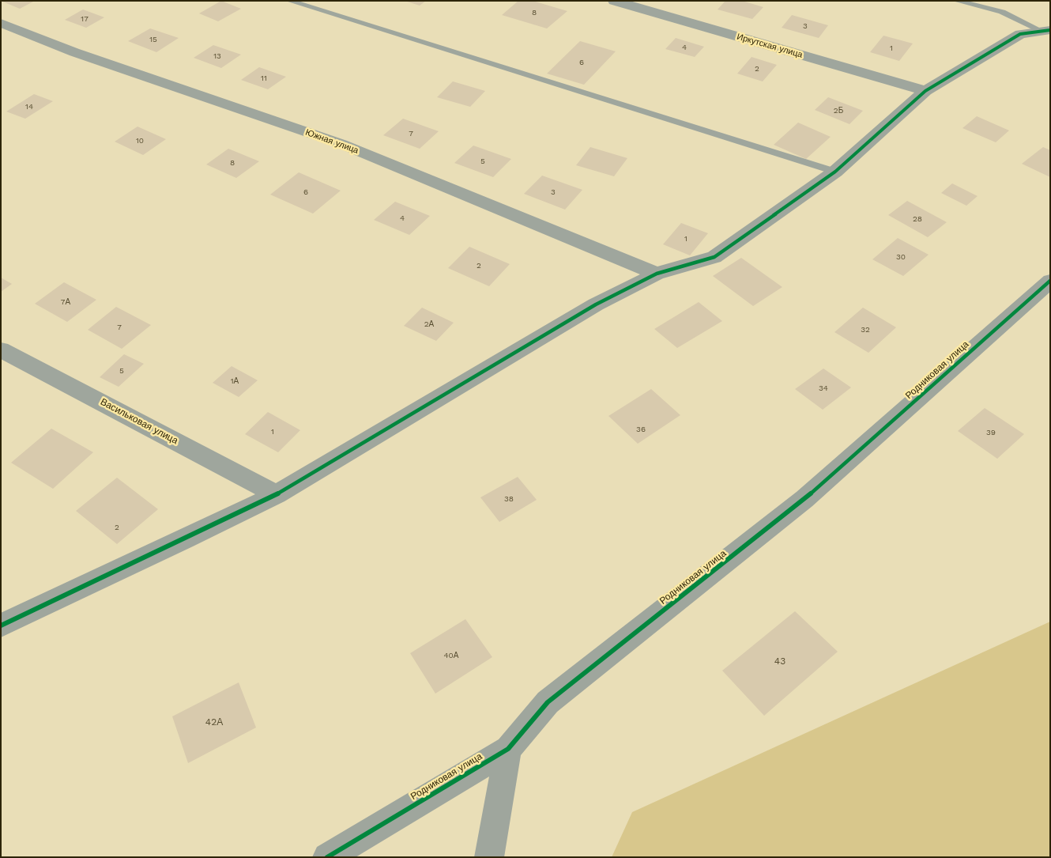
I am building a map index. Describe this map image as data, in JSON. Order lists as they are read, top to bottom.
{
  "streets": {
    "street": [
      "Иркутская улица",
      "Южная улица",
      "Родниковая улица",
      "Васильковая улица"
    ]
  },
  "house_numbers": [
    "8",
    "17",
    "3",
    "15",
    "4",
    "1",
    "13",
    "6",
    "2",
    "11",
    "14",
    "2Б",
    "7",
    "10",
    "5",
    "8",
    "6",
    "3",
    "4",
    "28",
    "1",
    "30",
    "2",
    "7А",
    "2А",
    "7",
    "32",
    "5",
    "1А",
    "34",
    "36",
    "1",
    "39",
    "38",
    "2",
    "40А",
    "43",
    "42А"
  ]
}
